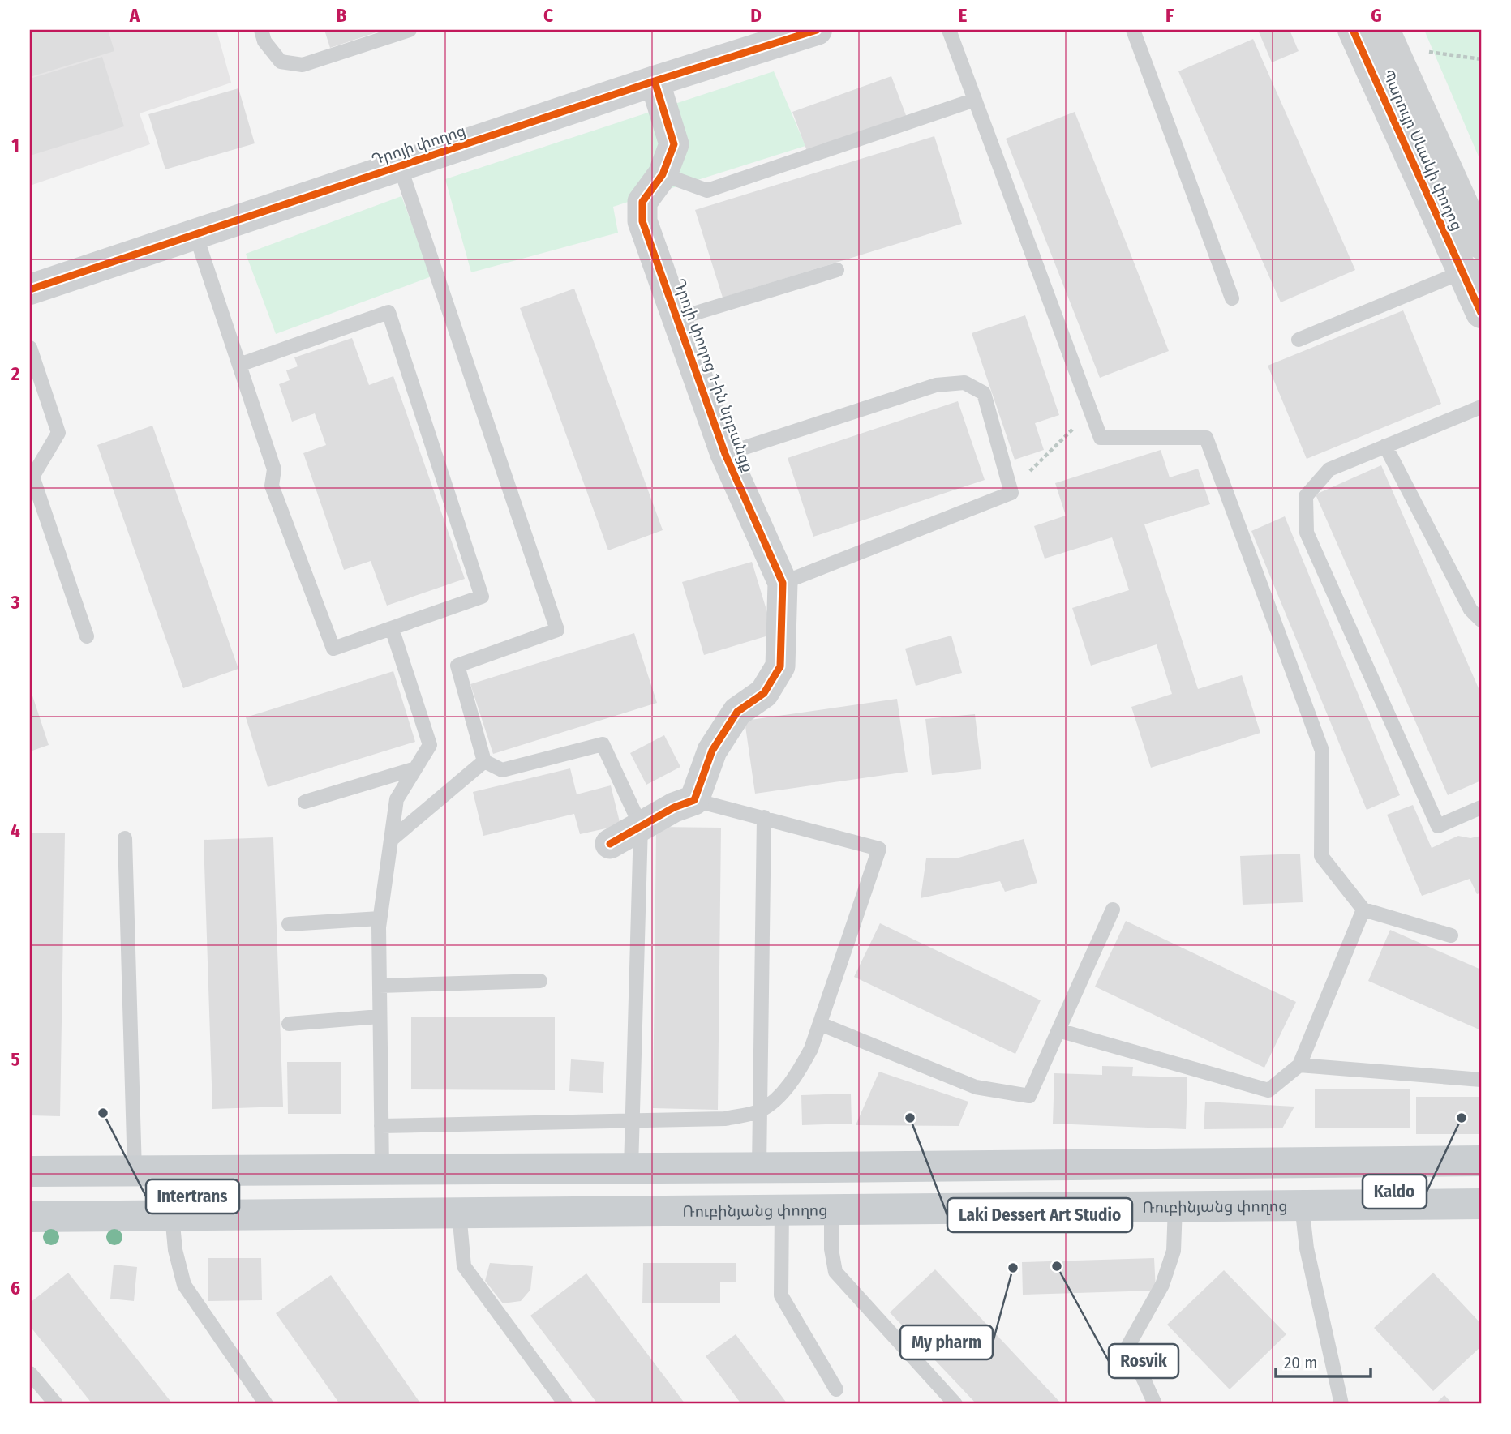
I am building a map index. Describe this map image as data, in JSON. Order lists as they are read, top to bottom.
{
  "streets": {
    "main road": ["Ռուբինյանց փողոց"],
    "street": ["Դրոյի փողոց", "Պարույր Սևակի փողոց", "Դրոյի փողոց 1-ին նրբանցք"]
  },
  "crossings": [
    ["Դրոյի փողոց", "Դրոյի փողոց 1-ին նրբանցք"]
  ],
  "places": [
    "Intertrans",
    "Laki Dessert Art Studio",
    "Kaldo",
    "Rosvik",
    "My pharm"
  ],
  "scale_bar": "20 m",
  "grid": {
    "columns": [
      "A",
      "B",
      "C",
      "D",
      "E",
      "F",
      "G"
    ],
    "rows": [
      "1",
      "2",
      "3",
      "4",
      "5",
      "6"
    ]
  }
}
